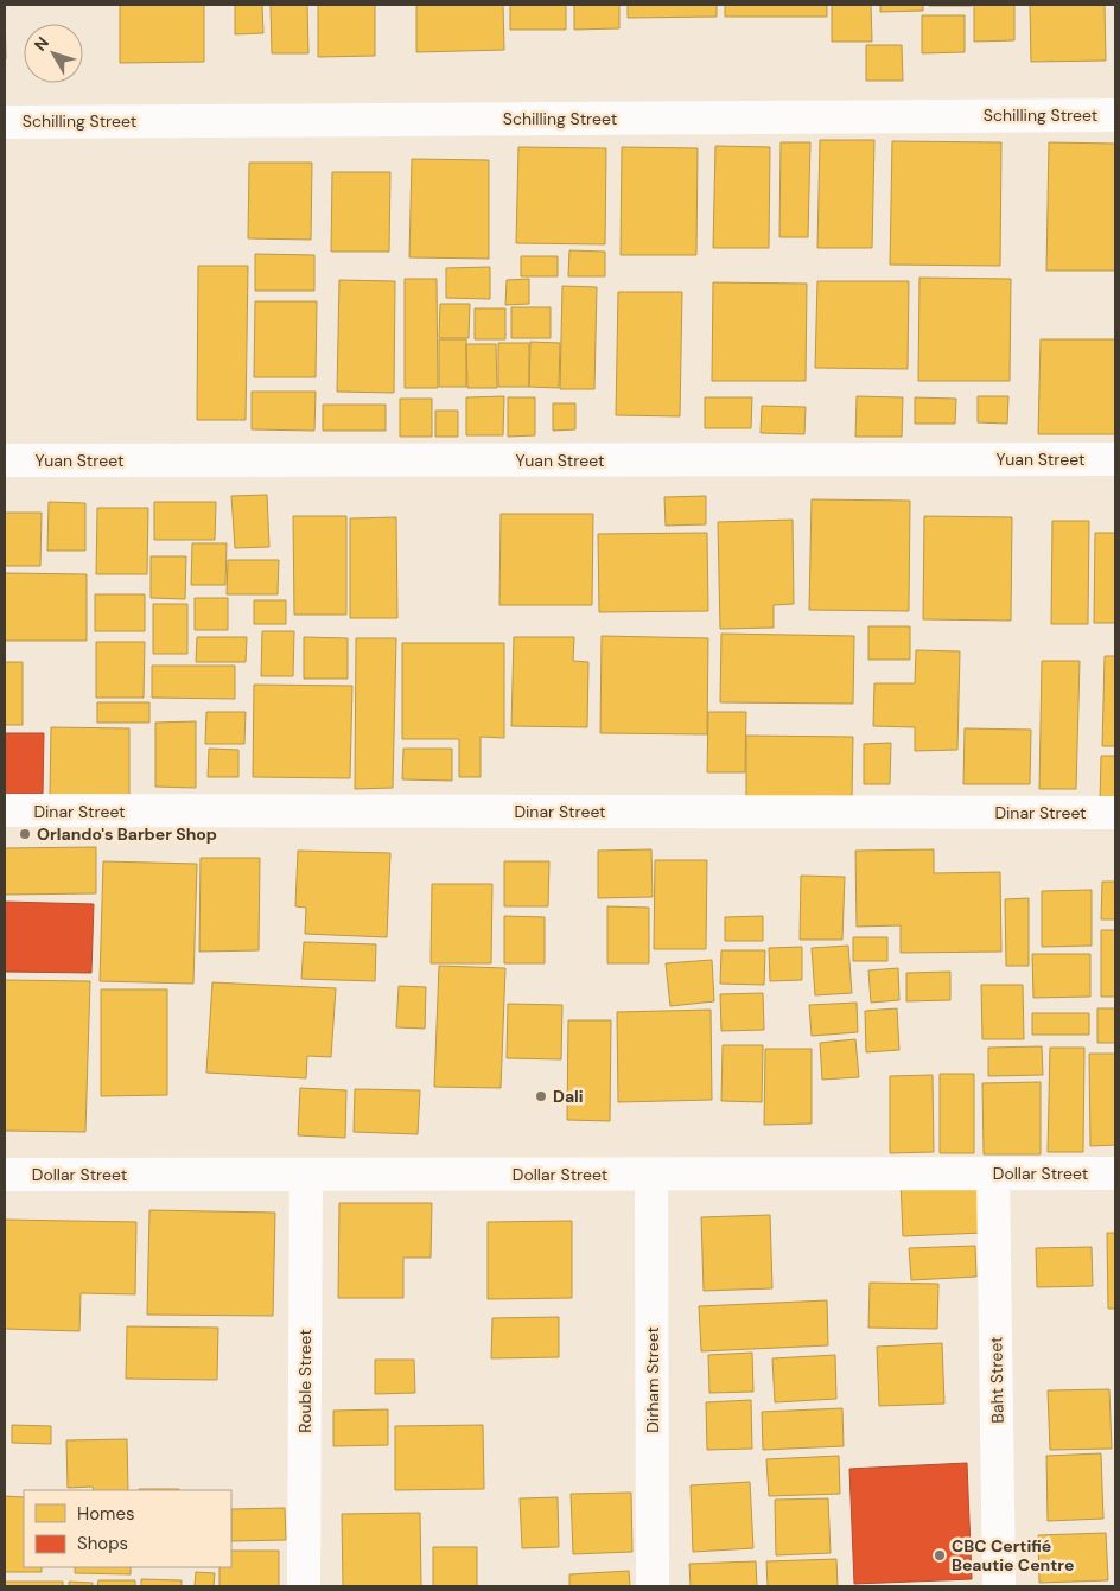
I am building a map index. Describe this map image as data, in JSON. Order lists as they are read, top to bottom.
{
  "streets": {
    "street": [
      "Schilling Street",
      "Yuan Street",
      "Dinar Street",
      "Dollar Street",
      "Dirham Street",
      "Baht Street",
      "Rouble Street"
    ]
  },
  "crossings": [
    ["Dollar Street", "Dirham Street"],
    ["Dollar Street", "Baht Street"],
    ["Dollar Street", "Rouble Street"]
  ],
  "places": ["Orlando's Barber Shop", "Dali", "CBC Certifié Beautie Centre"],
  "legend": ["Homes", "Shops"],
  "north": "top left"
}
